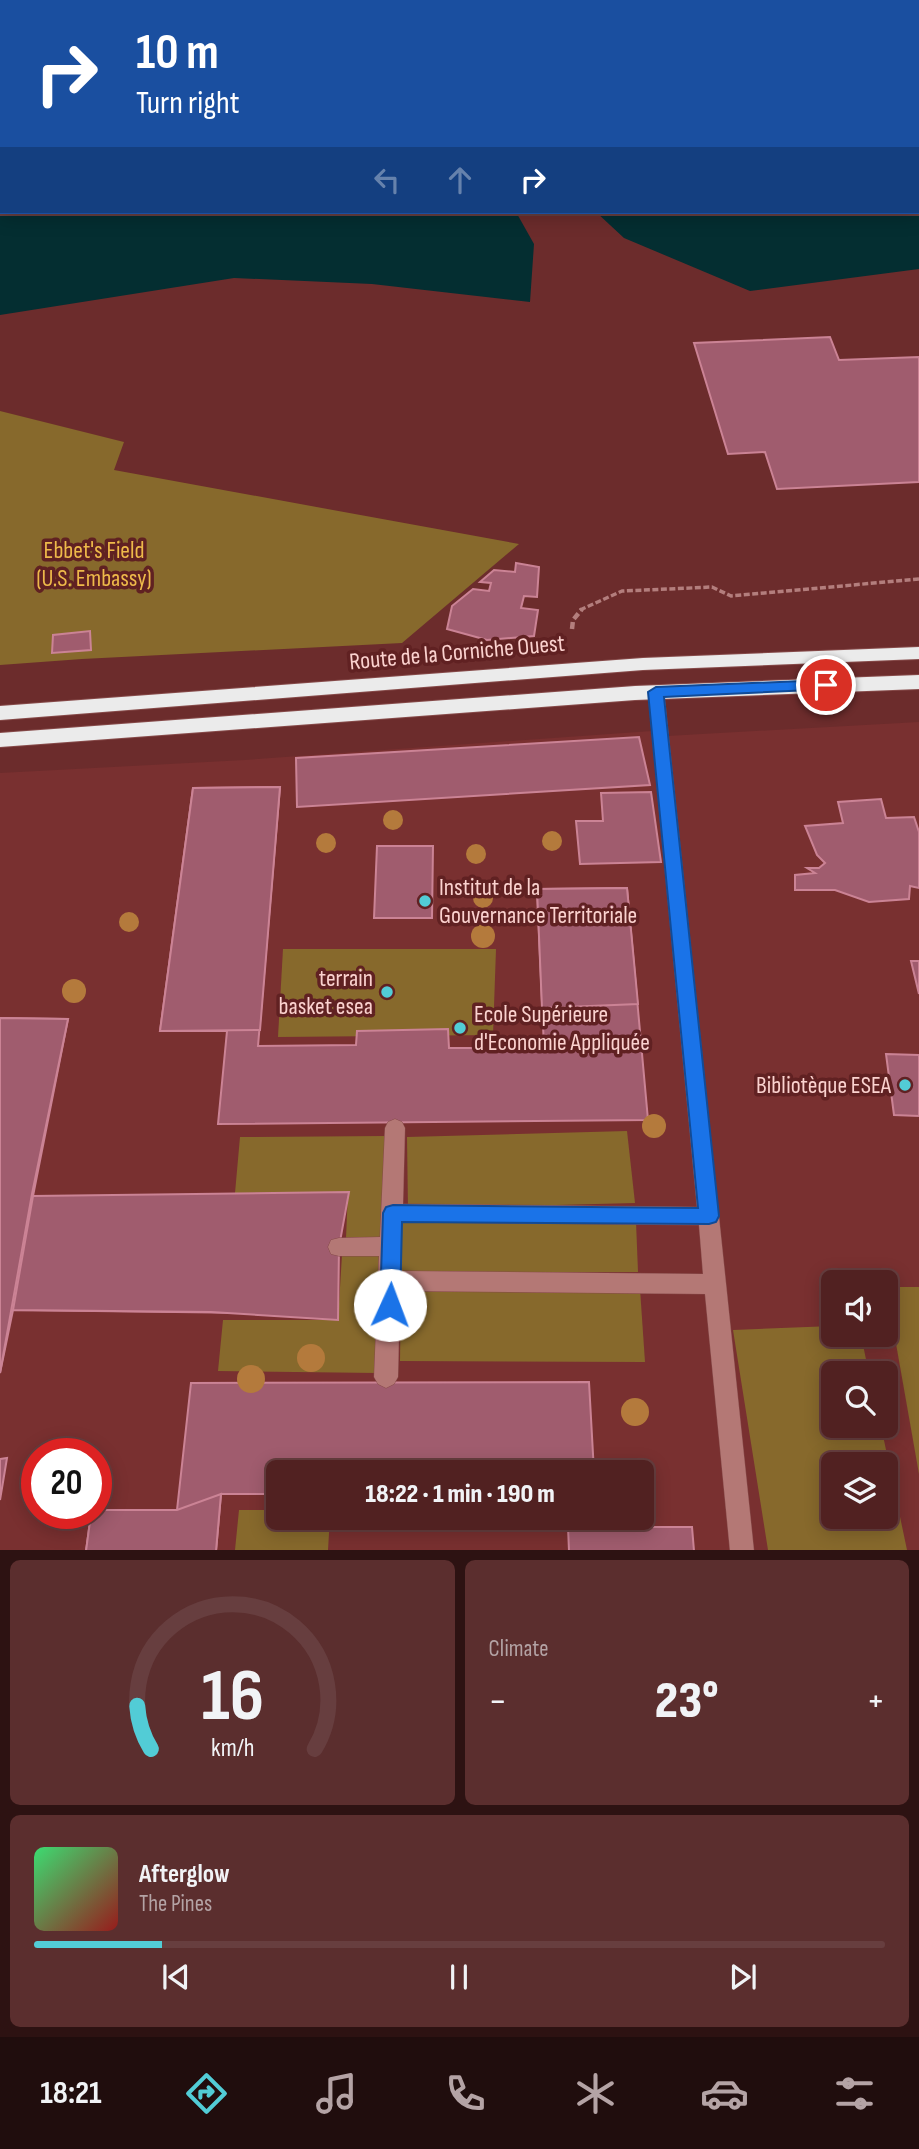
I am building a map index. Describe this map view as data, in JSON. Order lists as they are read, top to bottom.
{
  "streets": {
    "highway": ["Route de la Corniche Ouest"]
  },
  "parks": ["Ebbet's Field (U.S. Embassy)"],
  "places": [
    "Institut de la Gouvernance Territoriale",
    "terrain basket esea",
    "Ecole Supérieure d'Economie Appliquée",
    "Bibliotèque ESEA"
  ],
  "page": {
    "turn": ["10 m", "Turn right"],
    "limit": "20",
    "trip": "18:22 · 1 min · 190 m",
    "tile": "Climate",
    "heat": ["−", "23°", "+"],
    "song": ["Afterglow", "The Pines"],
    "tabs": "18:21",
    "gauge": ["16", "km/h"]
  }
}
